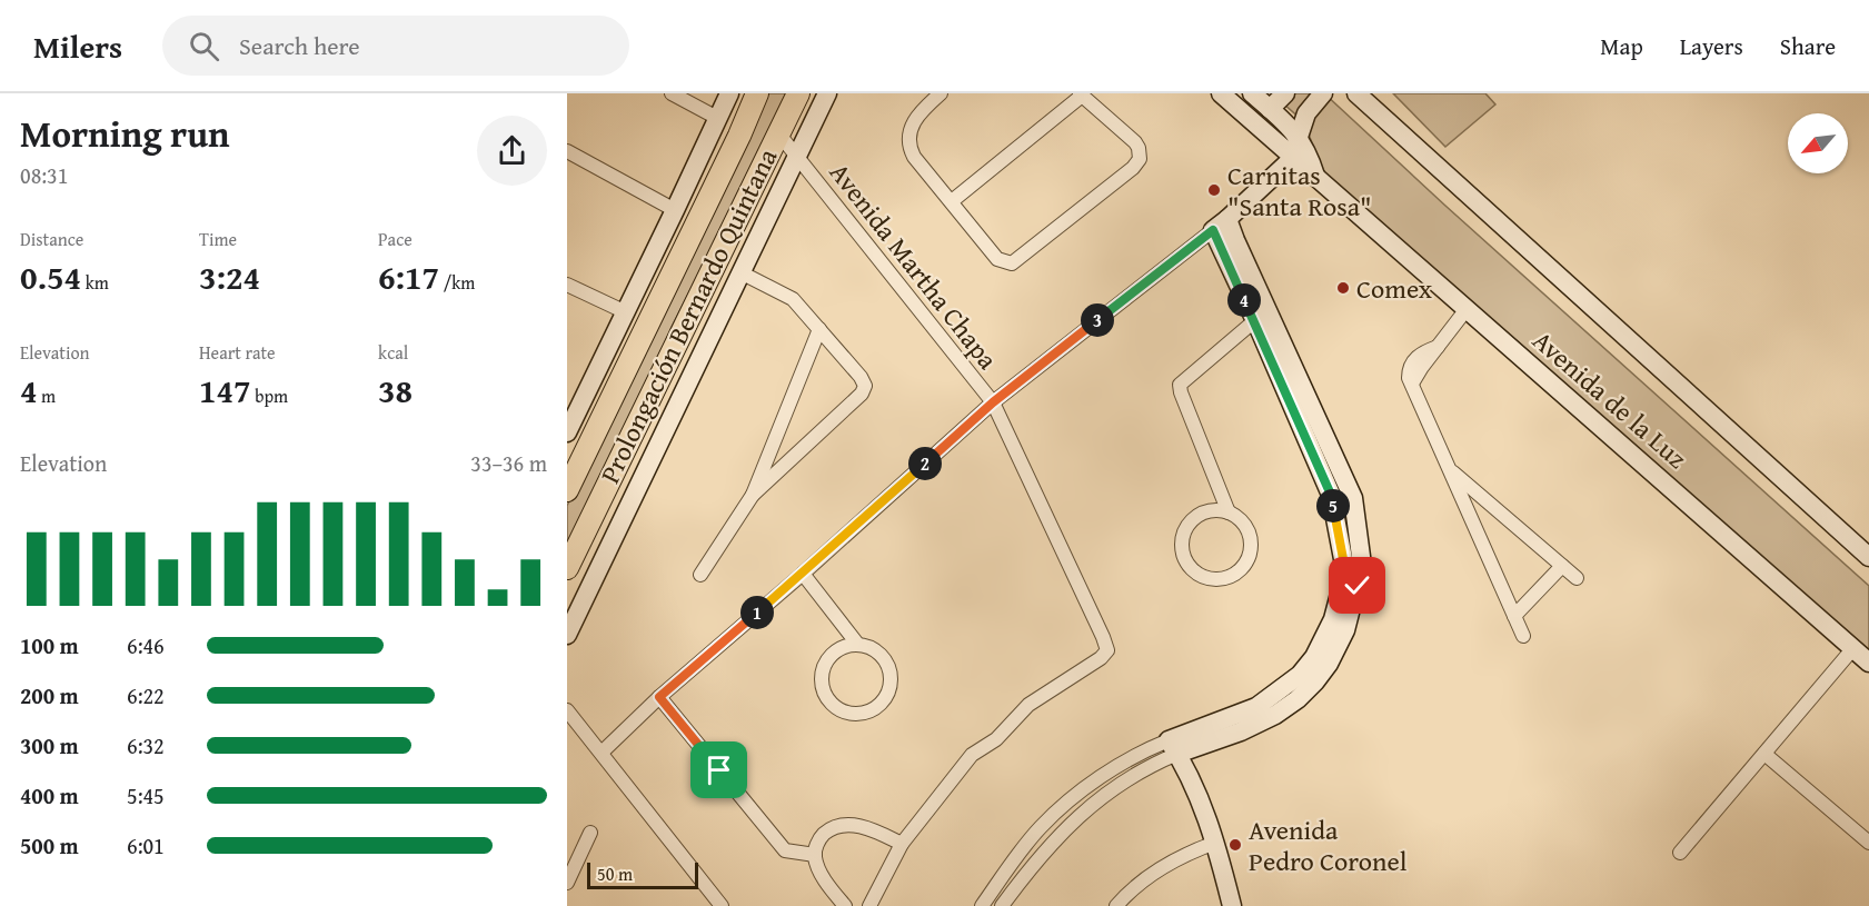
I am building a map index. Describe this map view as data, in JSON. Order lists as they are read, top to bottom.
{
  "streets": {
    "main road": ["Prolongación Bernardo Quintana"],
    "street": ["Avenida Martha Chapa", "Avenida de la Luz"]
  },
  "crossings": [
    ["Avenida Martha Chapa", "Prolongación Bernardo Quintana"]
  ],
  "places": ["Carnitas \"Santa Rosa\"", "Comex", "Avenida Pedro Coronel"],
  "scale_bar": "50 m",
  "north": "bottom left",
  "page": {
    "header": "Milers",
    "search": "Search here",
    "nav": ["Map", "Layers", "Share"],
    "heading": ["Morning run", "08:31"],
    "stats": [
      ["Distance", "0.54 km"],
      ["Time", "3:24"],
      ["Pace", "6:17 /km"],
      ["Elevation", "4 m"],
      ["Heart rate", "147 bpm"],
      ["kcal", "38"]
    ],
    "pins": [
      "4",
      "3",
      "2",
      "5",
      "1"
    ],
    "chart": ["Elevation", "33–36 m"],
    "list": [
      {
        "name": "100 m",
        "note": "6:46"
      },
      {
        "name": "200 m",
        "note": "6:22"
      },
      {
        "name": "300 m",
        "note": "6:32"
      },
      {
        "name": "400 m",
        "note": "5:45"
      },
      {
        "name": "500 m",
        "note": "6:01"
      }
    ],
    "scale": "50 m"
  }
}
